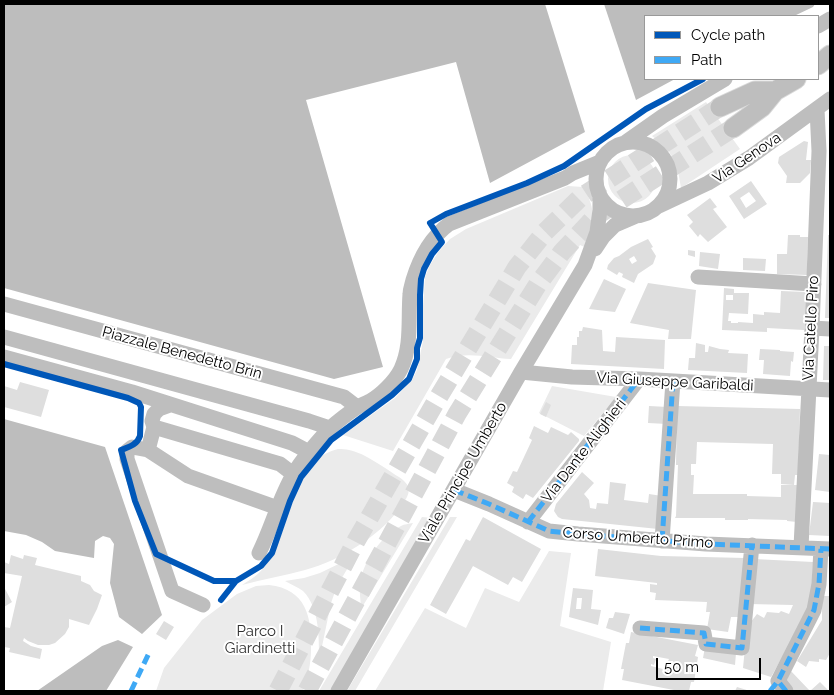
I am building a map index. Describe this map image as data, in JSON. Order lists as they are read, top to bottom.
{
  "streets": {
    "street": [
      "Via Genova",
      "Via Catello Piro",
      "Piazzale Benedetto Brin",
      "Via Giuseppe Garibaldi",
      "Via Dante Alighieri",
      "Viale Principe Umberto",
      "Corso Umberto Primo"
    ]
  },
  "crossings": [
    ["Via Genova", "Via Catello Piro"],
    ["Via Genova", "Viale Principe Umberto"],
    ["Via Catello Piro", "Via Giuseppe Garibaldi"],
    ["Via Catello Piro", "Corso Umberto Primo"],
    ["Via Giuseppe Garibaldi", "Via Dante Alighieri"],
    ["Via Giuseppe Garibaldi", "Viale Principe Umberto"],
    ["Via Dante Alighieri", "Corso Umberto Primo"],
    ["Viale Principe Umberto", "Corso Umberto Primo"]
  ],
  "parks": ["Parco I Giardinetti"],
  "legend": ["Cycle path", "Path"],
  "scale_bar": "50 m"
}
